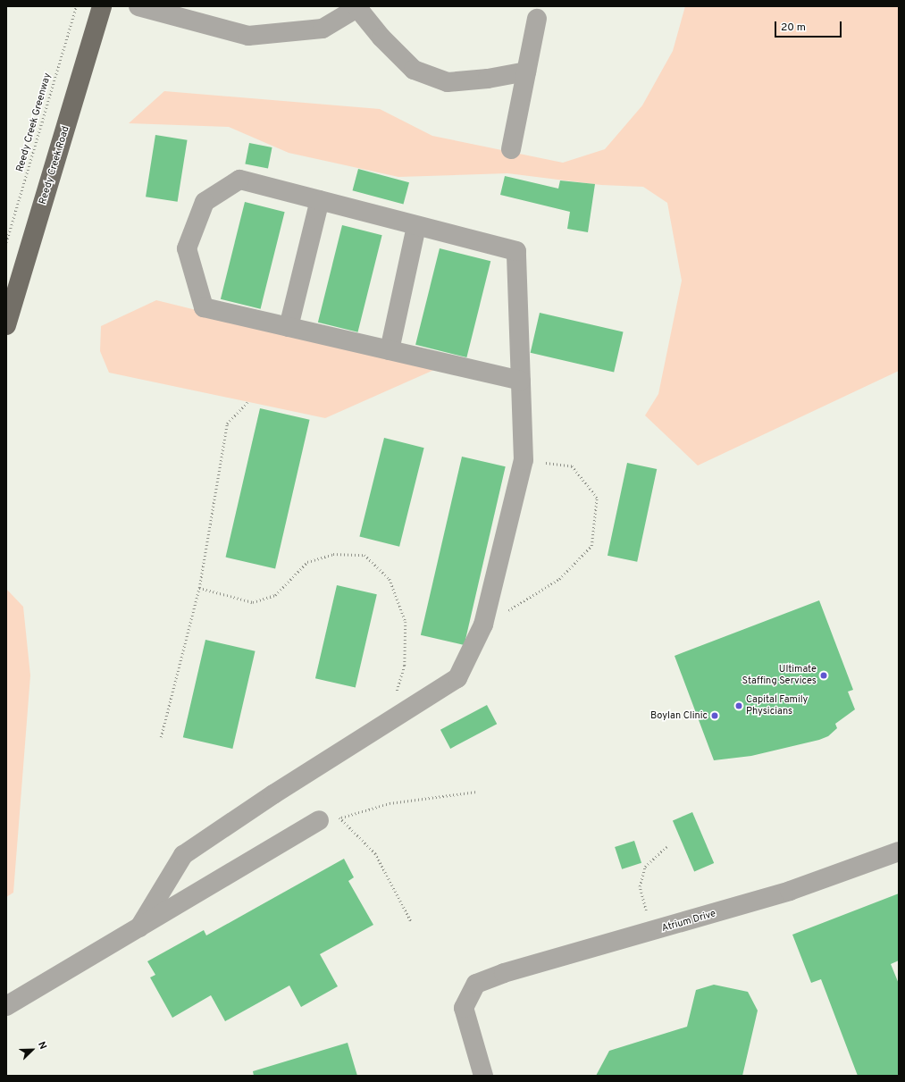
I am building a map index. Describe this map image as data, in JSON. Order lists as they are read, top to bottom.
{
  "streets": {
    "main road": ["Reedy Creek Road"],
    "street": ["Atrium Drive"],
    "path": ["Reedy Creek Greenway"]
  },
  "places": ["Ultimate Staffing Services", "Capital Family Physicians", "Boylan Clinic"],
  "scale_bar": "20 m",
  "north": "top right"
}
